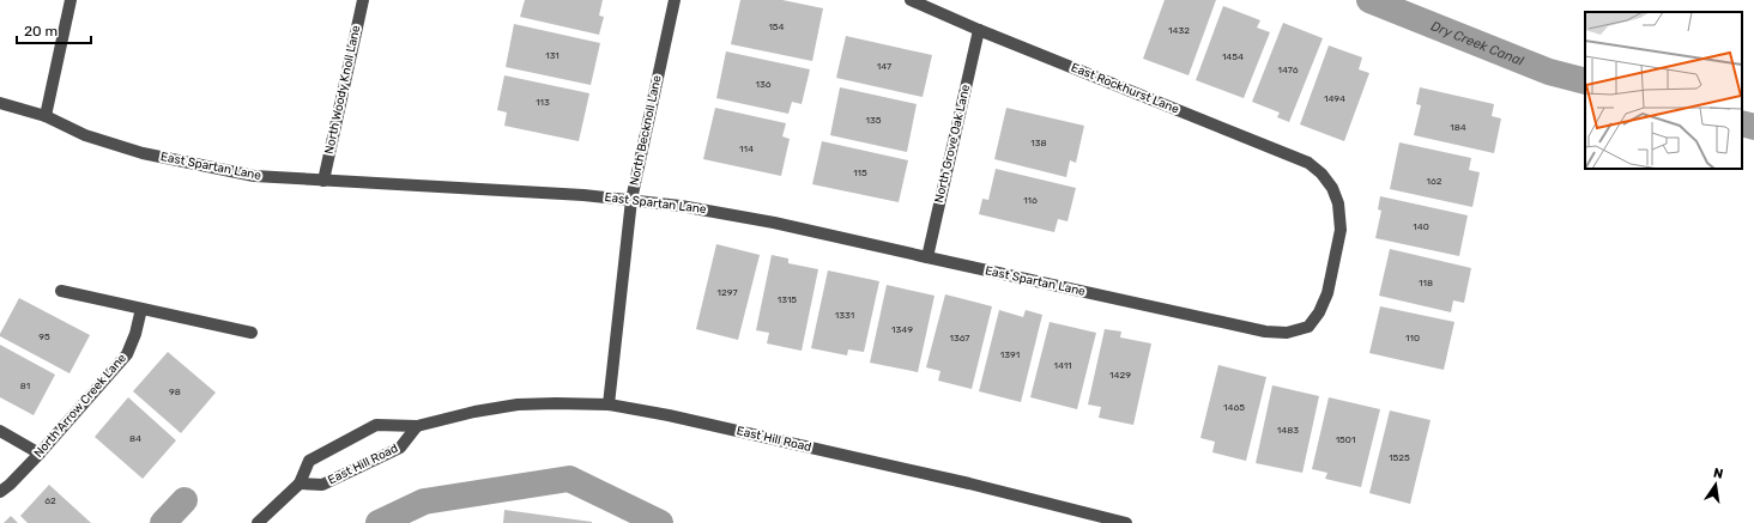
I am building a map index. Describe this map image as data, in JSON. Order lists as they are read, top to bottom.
{
  "streets": {
    "street": [
      "East Rockhurst Lane",
      "North Woody Knoll Lane",
      "North Becknoll Lane",
      "North Grove Oak Lane",
      "East Spartan Lane",
      "North Arrow Creek Lane",
      "East Hill Road"
    ]
  },
  "crossings": [
    ["East Rockhurst Lane", "North Grove Oak Lane"],
    ["East Rockhurst Lane", "East Spartan Lane"],
    ["North Woody Knoll Lane", "East Spartan Lane"],
    ["North Becknoll Lane", "East Spartan Lane"],
    ["North Becknoll Lane", "East Hill Road"],
    ["North Grove Oak Lane", "East Spartan Lane"]
  ],
  "water": ["Dry Creek Canal"],
  "house_numbers": [
    "154",
    "1432",
    "131",
    "1454",
    "147",
    "1476",
    "136",
    "1494",
    "113",
    "135",
    "184",
    "138",
    "114",
    "115",
    "162",
    "116",
    "140",
    "118",
    "1297",
    "1315",
    "1331",
    "1349",
    "95",
    "1367",
    "110",
    "1391",
    "1411",
    "1429",
    "81",
    "98",
    "1465",
    "1483",
    "84",
    "1501",
    "1525",
    "62"
  ],
  "scale_bar": "20 m",
  "north": "top"
}
